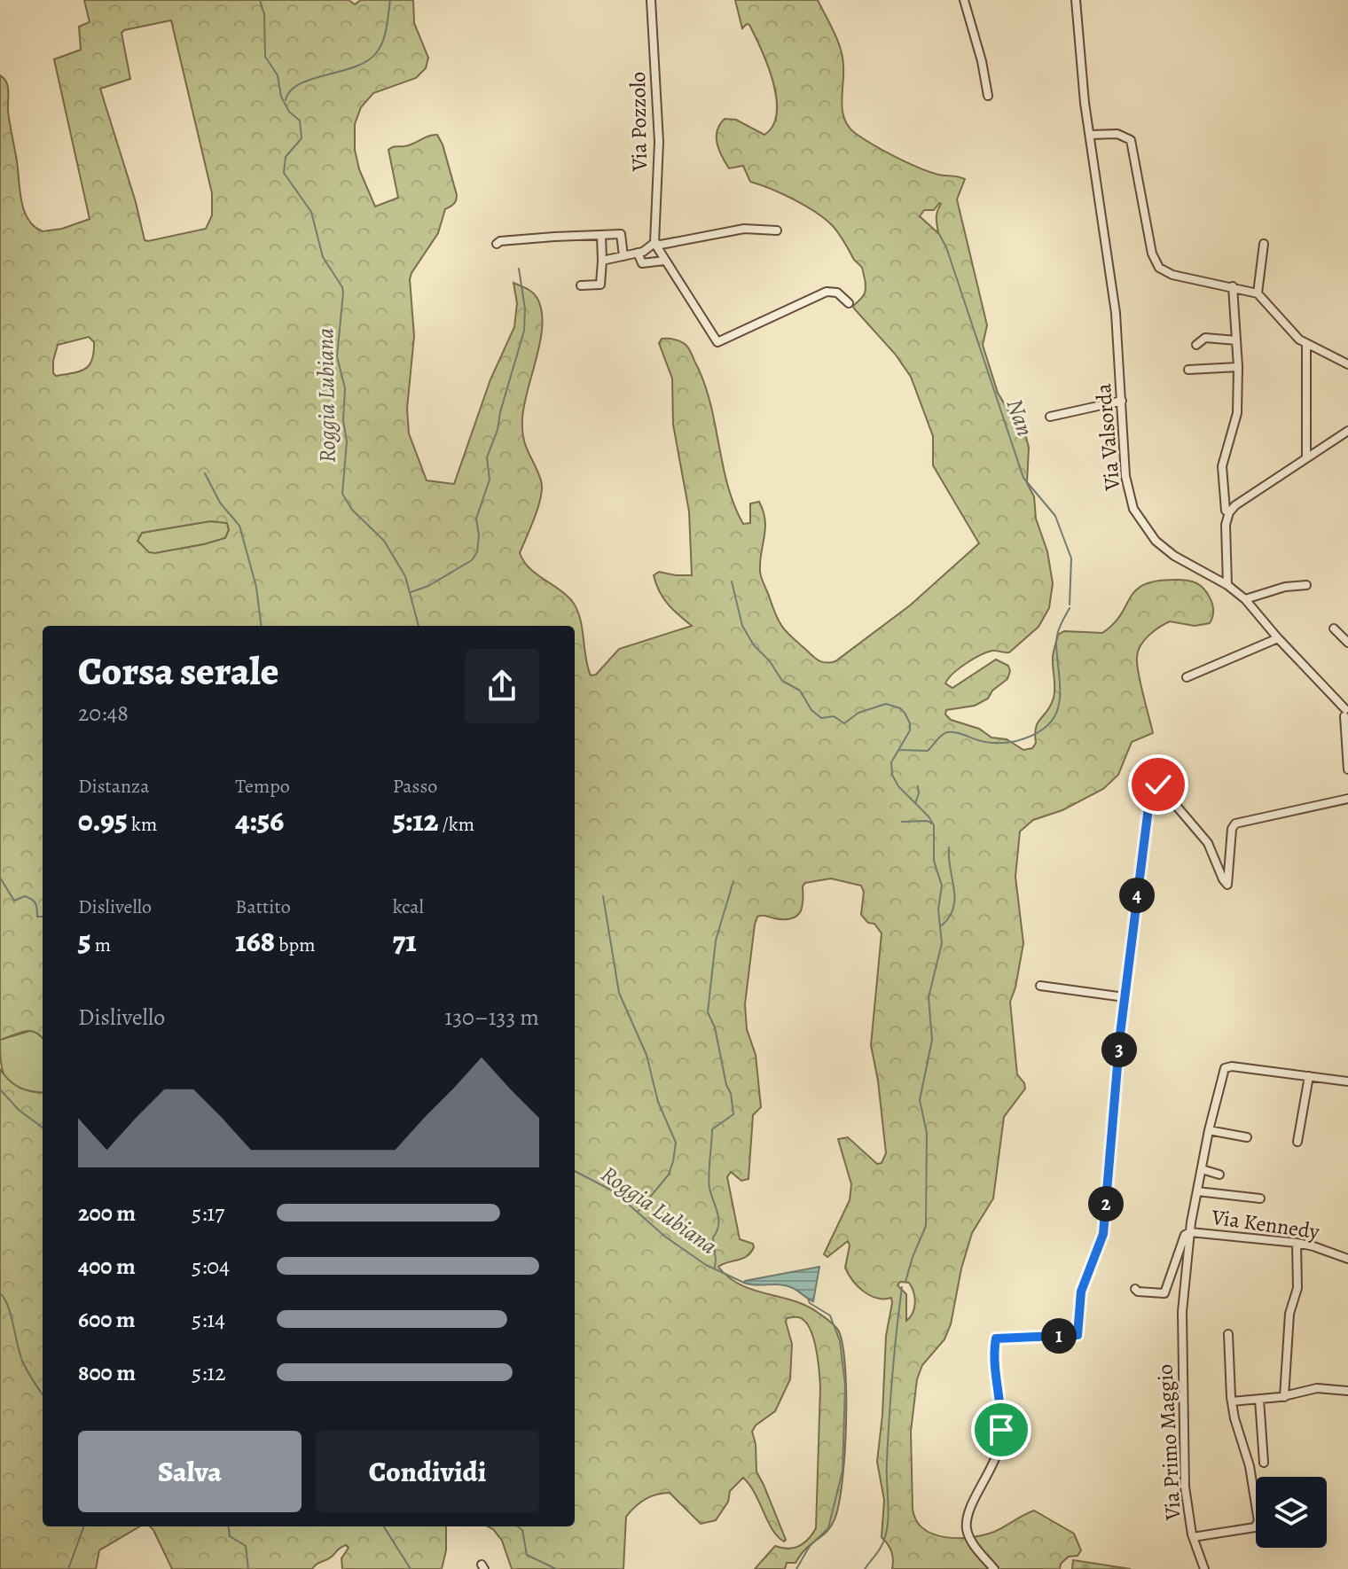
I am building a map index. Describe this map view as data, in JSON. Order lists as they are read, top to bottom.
{
  "streets": {
    "street": [
      "Via Pozzolo",
      "Via Valsorda",
      "Via Kennedy",
      "Via Primo Maggio"
    ]
  },
  "crossings": [
    ["Via Kennedy", "Via Primo Maggio"]
  ],
  "water": ["Roggia Lubiana", "Nan"],
  "page": {
    "heading": ["Corsa serale", "20:48"],
    "stats": [
      ["Distanza", "0.95 km"],
      ["Tempo", "4:56"],
      ["Passo", "5:12 /km"],
      ["Dislivello", "5 m"],
      ["Battito", "168 bpm"],
      ["kcal", "71"]
    ],
    "pins": [
      "4",
      "3",
      "2",
      "1"
    ],
    "chart": ["Dislivello", "130–133 m"],
    "list": [
      {
        "name": "200 m",
        "note": "5:17"
      },
      {
        "name": "400 m",
        "note": "5:04"
      },
      {
        "name": "600 m",
        "note": "5:14"
      },
      {
        "name": "800 m",
        "note": "5:12"
      }
    ],
    "buttons": ["Salva", "Condividi"]
  }
}
